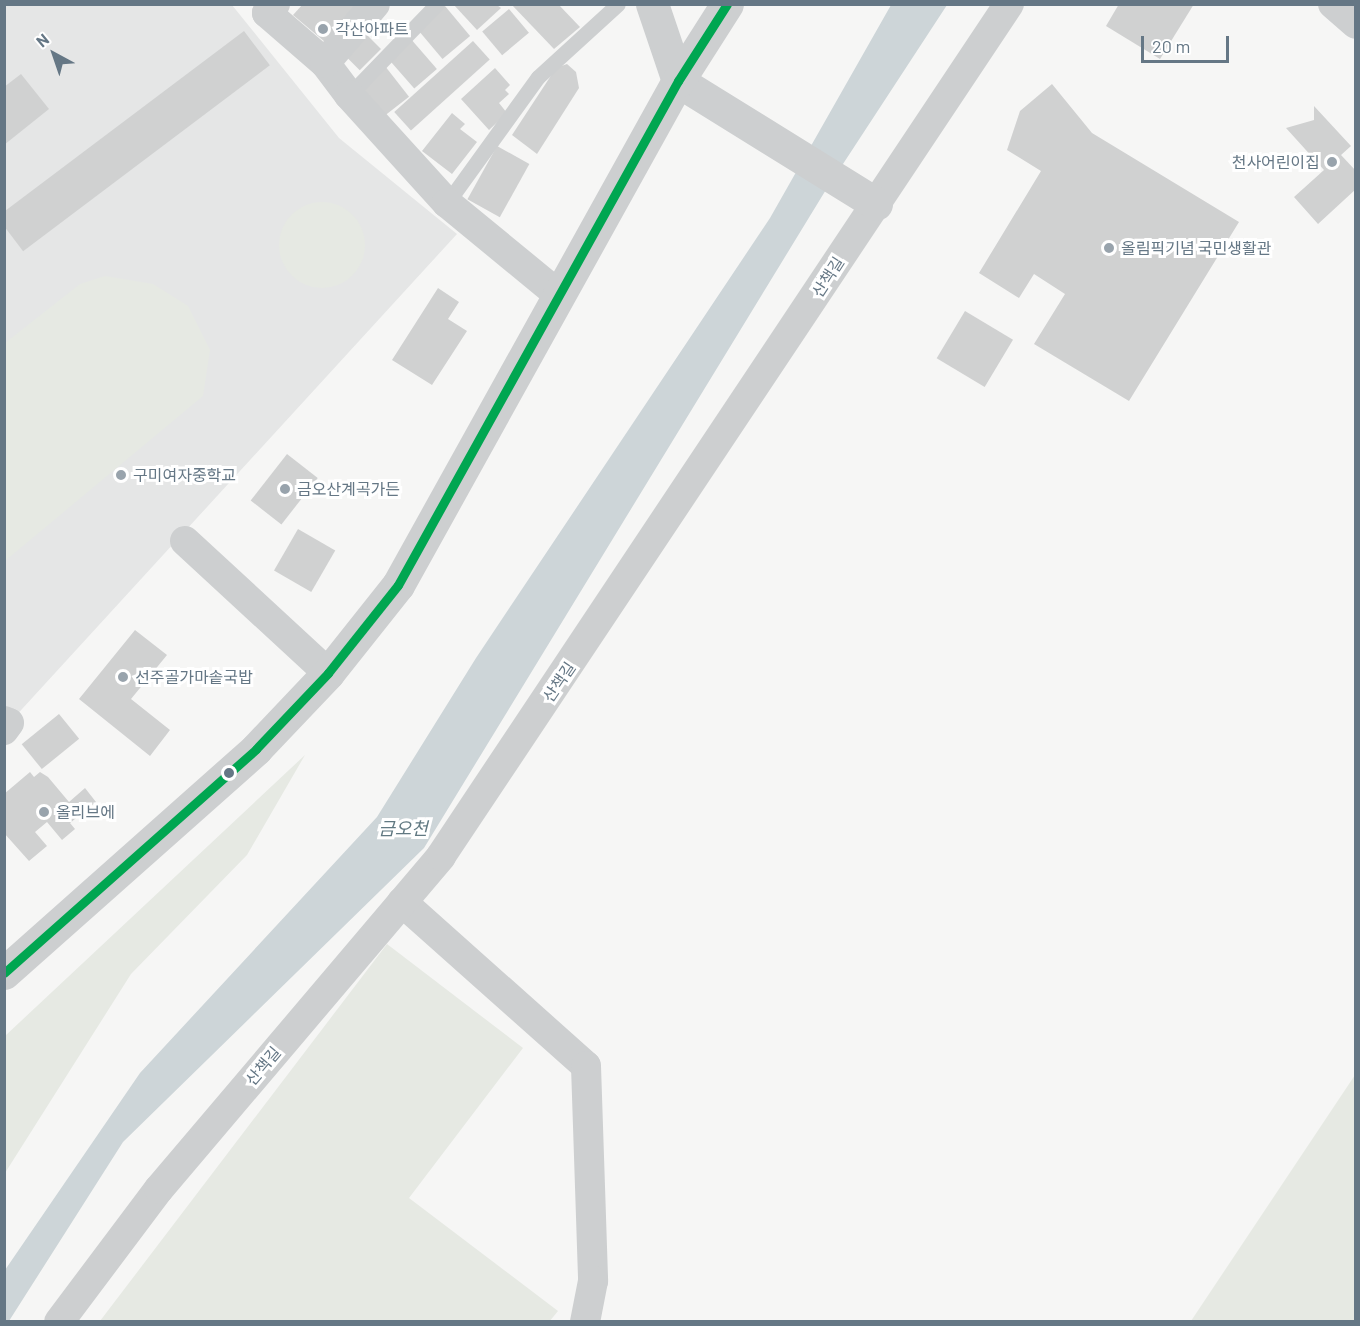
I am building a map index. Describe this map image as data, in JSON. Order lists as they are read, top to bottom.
{
  "streets": {
    "street": ["산책길"]
  },
  "water": ["금오천"],
  "places": [
    "각산아파트",
    "천사어린이집",
    "올림픽기념 국민생활관",
    "구미여자중학교",
    "금오산계곡가든",
    "선주골가마솥국밥",
    "올리브에"
  ],
  "scale_bar": "20 m",
  "north": "top left"
}
